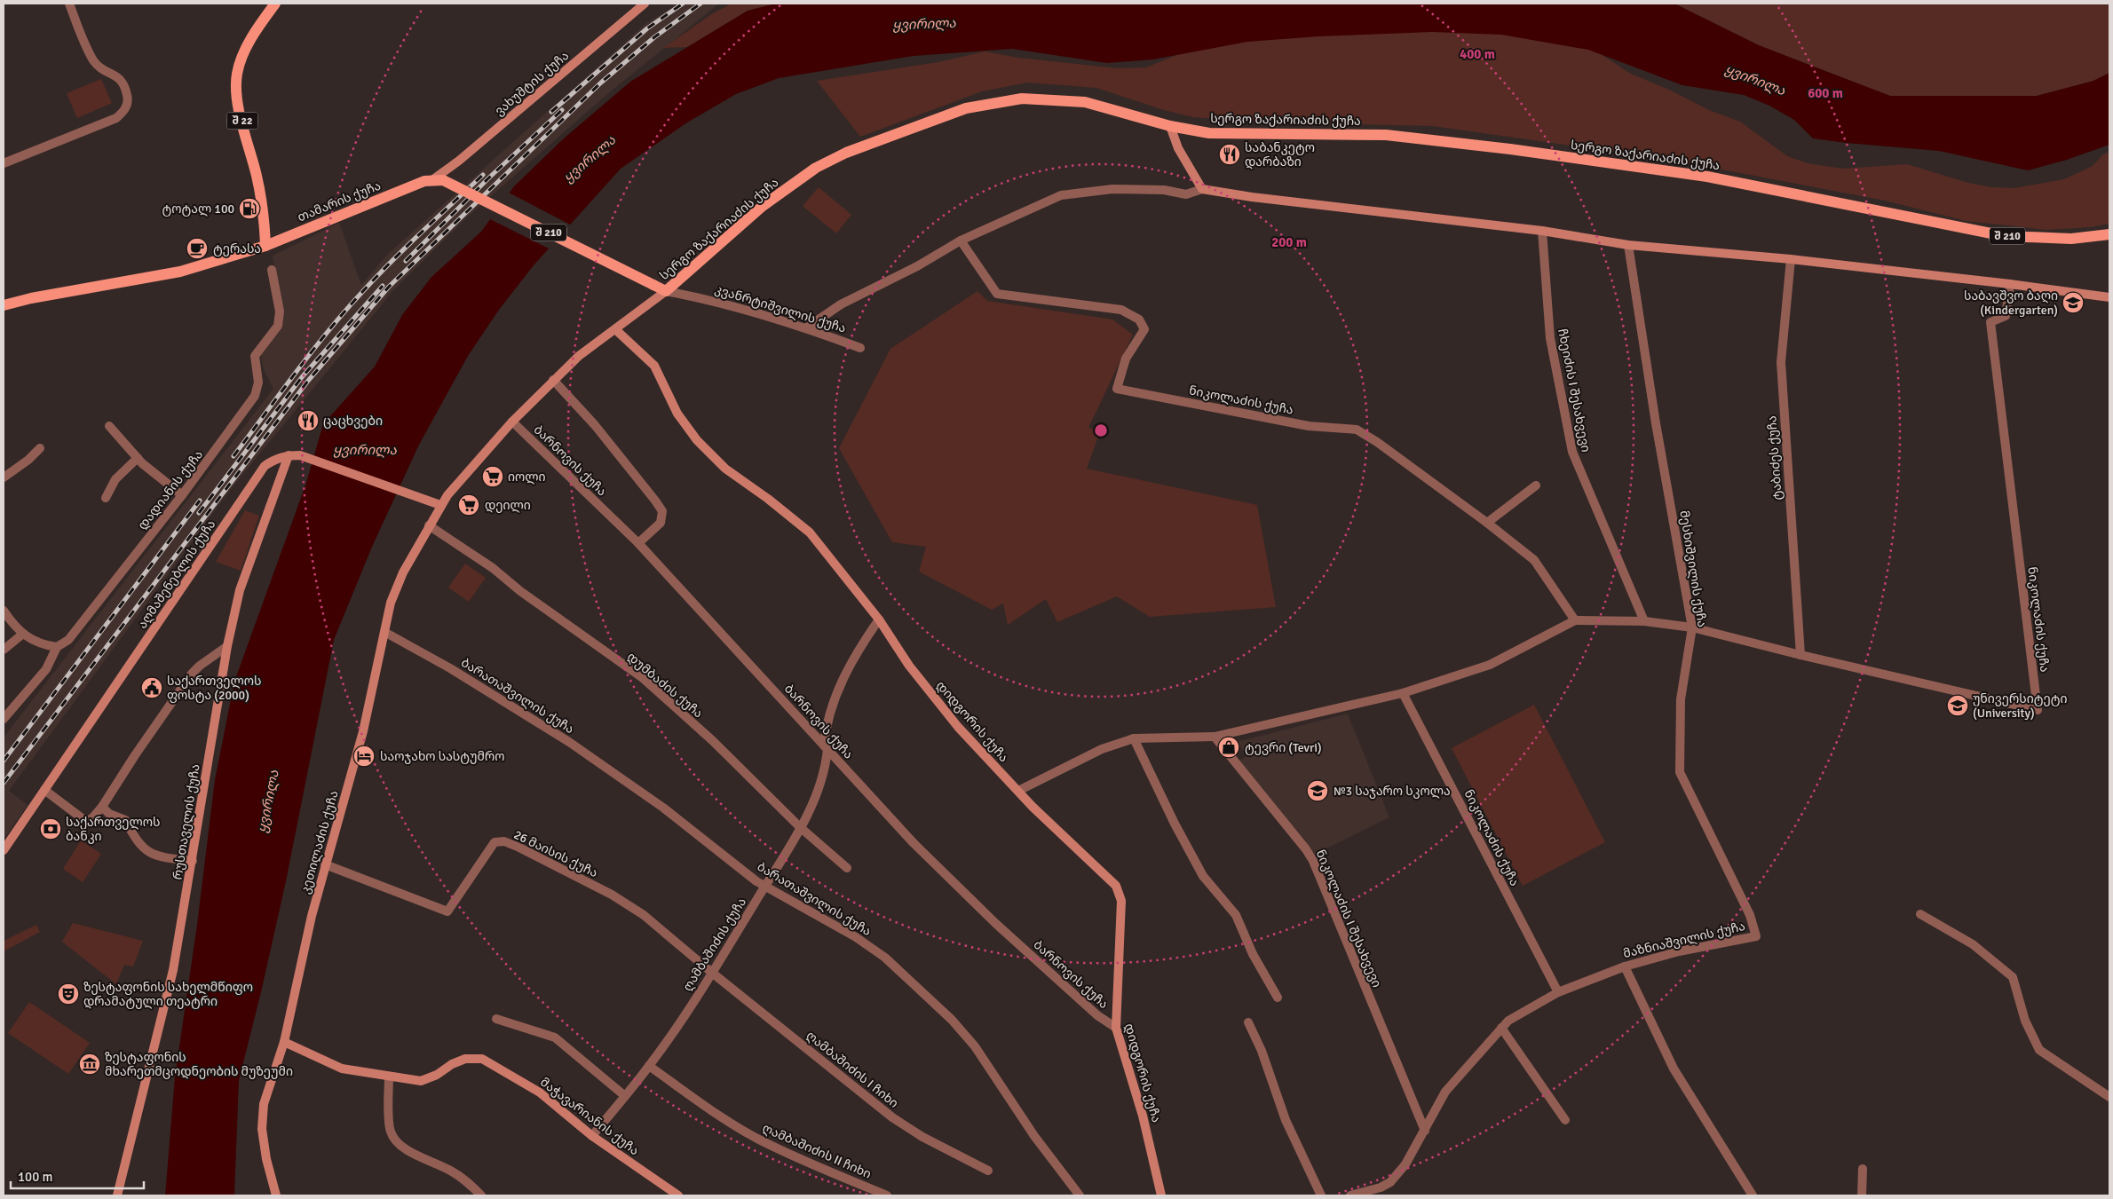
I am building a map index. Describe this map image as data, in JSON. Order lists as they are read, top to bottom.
{
  "streets": {
    "main road": [
      "სერგო ზაქარიაძის ქუჩა",
      "შ 22",
      "თამარის ქუჩა",
      "შ 210"
    ],
    "street": [
      "ვახუშტის ქუჩა",
      "კვანრტიშვილის ქუჩა",
      "ჩხეიძის I შესახვევი",
      "ნიკოლაძის ქუჩა",
      "ტაბიძეს ქუჩა",
      "ბარნოვის ქუჩა",
      "დადიანის ქუჩა",
      "მესხიშვილის ქუჩა",
      "აღმაშენებლის ქუჩა",
      "დუმბაძის ქუჩა",
      "ბარათაშვილის ქუჩა",
      "დიდგორის ქუჩა",
      "რუსთაველის ქუჩა",
      "კეთილაძის ქუჩა",
      "26 მაისის ქუჩა",
      "ნიკოლაძის I შესახვევი",
      "მაზნიაშვილის ქუჩა",
      "ღამბაშიძის ქუჩა",
      "ღამბაშიძის I ჩიხი",
      "მაჭავარიანის ქუჩა",
      "ღამბაშიძის II ჩიხი"
    ]
  },
  "crossings": [
    ["ვახუშტის ქუჩა", "თამარის ქუჩა"],
    ["ვახუშტის ქუჩა", "შ 210"],
    ["სერგო ზაქარიაძის ქუჩა", "შ 210"],
    ["სერგო ზაქარიაძის ქუჩა", "კვანრტიშვილის ქუჩა"],
    ["სერგო ზაქარიაძის ქუჩა", "ბარნოვის ქუჩა"],
    ["სერგო ზაქარიაძის ქუჩა", "აღმაშენებლის ქუჩა"],
    ["სერგო ზაქარიაძის ქუჩა", "დიდგორის ქუჩა"],
    ["სერგო ზაქარიაძის ქუჩა", "კეთილაძის ქუჩა"],
    ["შ 22", "თამარის ქუჩა"],
    ["თამარის ქუჩა", "შ 210"],
    ["შ 210", "კვანრტიშვილის ქუჩა"],
    ["ჩხეიძის I შესახვევი", "ნიკოლაძის ქუჩა"],
    ["ნიკოლაძის ქუჩა", "ტაბიძეს ქუჩა"],
    ["ნიკოლაძის ქუჩა", "მესხიშვილის ქუჩა"],
    ["ნიკოლაძის ქუჩა", "დიდგორის ქუჩა"],
    ["ნიკოლაძის ქუჩა", "ნიკოლაძის I შესახვევი"],
    ["ნიკოლაძის ქუჩა", "მაზნიაშვილის ქუჩა"],
    ["ბარნოვის ქუჩა", "დიდგორის ქუჩა"],
    ["ბარნოვის ქუჩა", "ღამბაშიძის ქუჩა"],
    ["მესხიშვილის ქუჩა", "მაზნიაშვილის ქუჩა"],
    ["აღმაშენებლის ქუჩა", "რუსთაველის ქუჩა"],
    ["აღმაშენებლის ქუჩა", "კეთილაძის ქუჩა"],
    ["დუმბაძის ქუჩა", "კეთილაძის ქუჩა"],
    ["დუმბაძის ქუჩა", "ღამბაშიძის ქუჩა"],
    ["ბარათაშვილის ქუჩა", "კეთილაძის ქუჩა"],
    ["ბარათაშვილის ქუჩა", "ღამბაშიძის ქუჩა"],
    ["დიდგორის ქუჩა", "ღამბაშიძის ქუჩა"],
    ["კეთილაძის ქუჩა", "26 მაისის ქუჩა"],
    ["კეთილაძის ქუჩა", "მაჭავარიანის ქუჩა"],
    ["26 მაისის ქუჩა", "ღამბაშიძის ქუჩა"],
    ["26 მაისის ქუჩა", "ღამბაშიძის I ჩიხი"],
    ["ნიკოლაძის I შესახვევი", "მაზნიაშვილის ქუჩა"],
    ["ღამბაშიძის ქუჩა", "ღამბაშიძის I ჩიხი"],
    ["ღამბაშიძის ქუჩა", "მაჭავარიანის ქუჩა"],
    ["ღამბაშიძის ქუჩა", "ღამბაშიძის II ჩიხი"]
  ],
  "water": ["ყვირილა"],
  "places": {
    "restaurant": ["საბანკეტო დარბაზი", "ცაცხვები"],
    "fuel station": ["ტოტალ 100"],
    "cafe": ["ტერასა"],
    "school or university": ["საბავშვო ბაღი (Kindergarten)", "უნივერსიტეტი (University)", "№3 საჯარო სკოლა"],
    "supermarket": ["იოლი", "დეილი"],
    "public building": ["საქართველოს ფოსტა (2000)"],
    "shop": ["ტევრი (Tevri)"],
    "hotel": ["საოჯახო სასტუმრო"],
    "bank": ["საქართველოს ბანკი"],
    "theatre": ["ზესტაფონის სახელმწიფო დრამატული თეატრი"],
    "museum": ["ზესტაფონის მხარეთმცოდნეობის მუზეუმი"]
  },
  "scale_bar": "100 m",
  "rings": ["400 m", "600 m", "200 m"]
}
